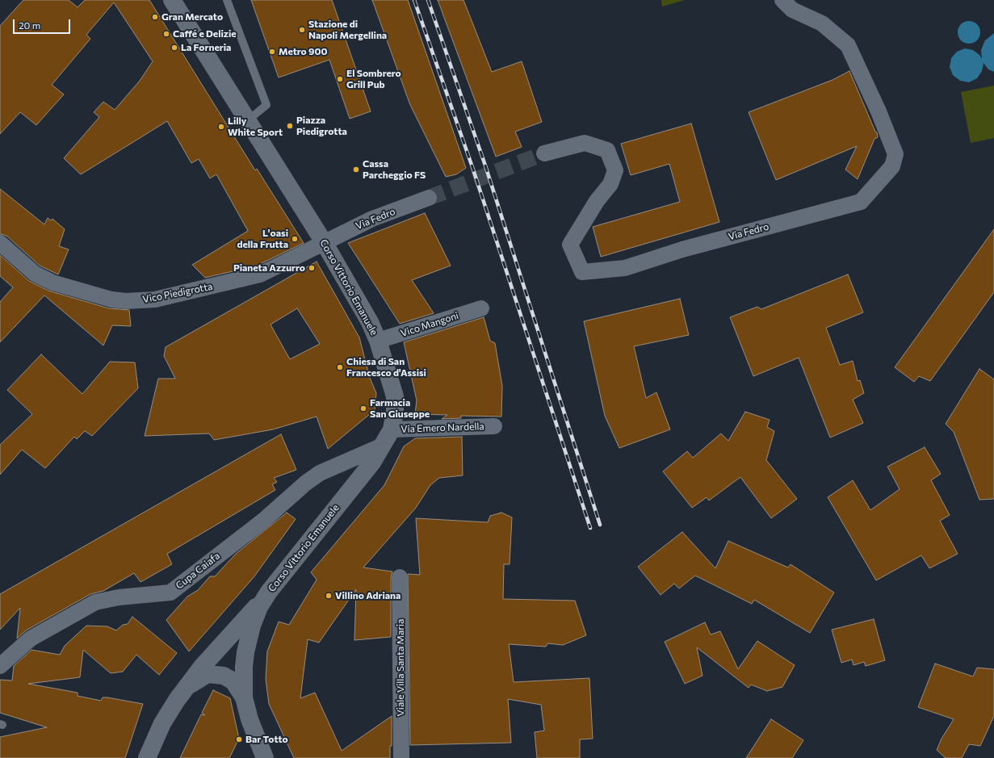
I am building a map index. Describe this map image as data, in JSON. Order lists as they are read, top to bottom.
{
  "streets": {
    "street": [
      "Via Fedro",
      "Corso Vittorio Emanuele",
      "Vico Piedigrotta",
      "Vico Mangoni",
      "Via Emero Nardella",
      "Cupa Caiafa",
      "Viale Villa Santa Maria"
    ]
  },
  "crossings": [
    ["Via Fedro", "Corso Vittorio Emanuele"],
    ["Via Fedro", "Vico Piedigrotta"],
    ["Corso Vittorio Emanuele", "Vico Piedigrotta"],
    ["Corso Vittorio Emanuele", "Vico Mangoni"],
    ["Corso Vittorio Emanuele", "Via Emero Nardella"],
    ["Corso Vittorio Emanuele", "Cupa Caiafa"]
  ],
  "places": [
    "Gran Mercato",
    "Stazione di Napoli Mergellina",
    "Caffé e Delizie",
    "La Forneria",
    "Metro 900",
    "El Sombrero Grill Pub",
    "Piazza Piedigrotta",
    "Lilly White Sport",
    "Cassa Parcheggio FS",
    "L'oasi della Frutta",
    "Pianeta Azzurro",
    "Chiesa di San Francesco d'Assisi",
    "Farmacia San Giuseppe",
    "Villino Adriana",
    "Bar Totto"
  ],
  "scale_bar": "20 m"
}
